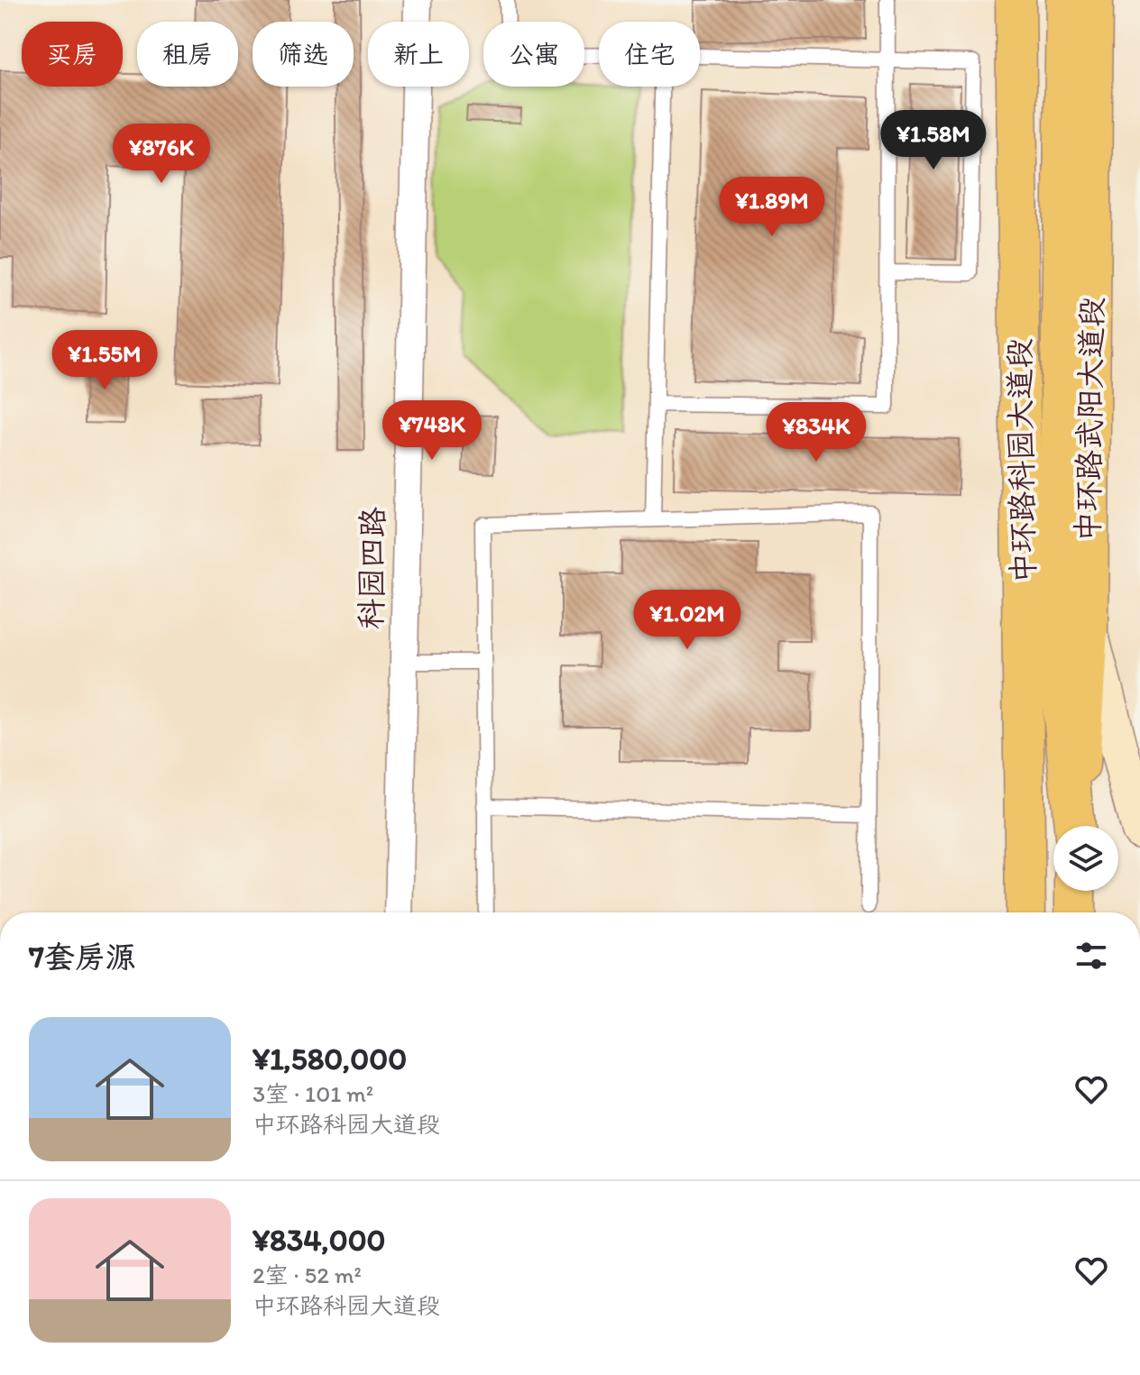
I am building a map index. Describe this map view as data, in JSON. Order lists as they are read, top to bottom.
{
  "streets": {
    "main road": ["中环路武阳大道段", "中环路科园大道段"],
    "street": ["科园四路"]
  },
  "page": {
    "chip": [
      "买房",
      "租房",
      "筛选",
      "新上",
      "公寓",
      "住宅"
    ],
    "price": [
      "¥1.58M",
      "¥876K",
      "¥1.89M",
      "¥1.55M",
      "¥748K",
      "¥834K",
      "¥1.02M"
    ],
    "heading": "7套房源",
    "list": [
      {
        "name": "¥1,580,000",
        "note": "3室 · 101 m² · 中环路科园大道段"
      },
      {
        "name": "¥834,000",
        "note": "2室 · 52 m² · 中环路科园大道段"
      }
    ]
  }
}
